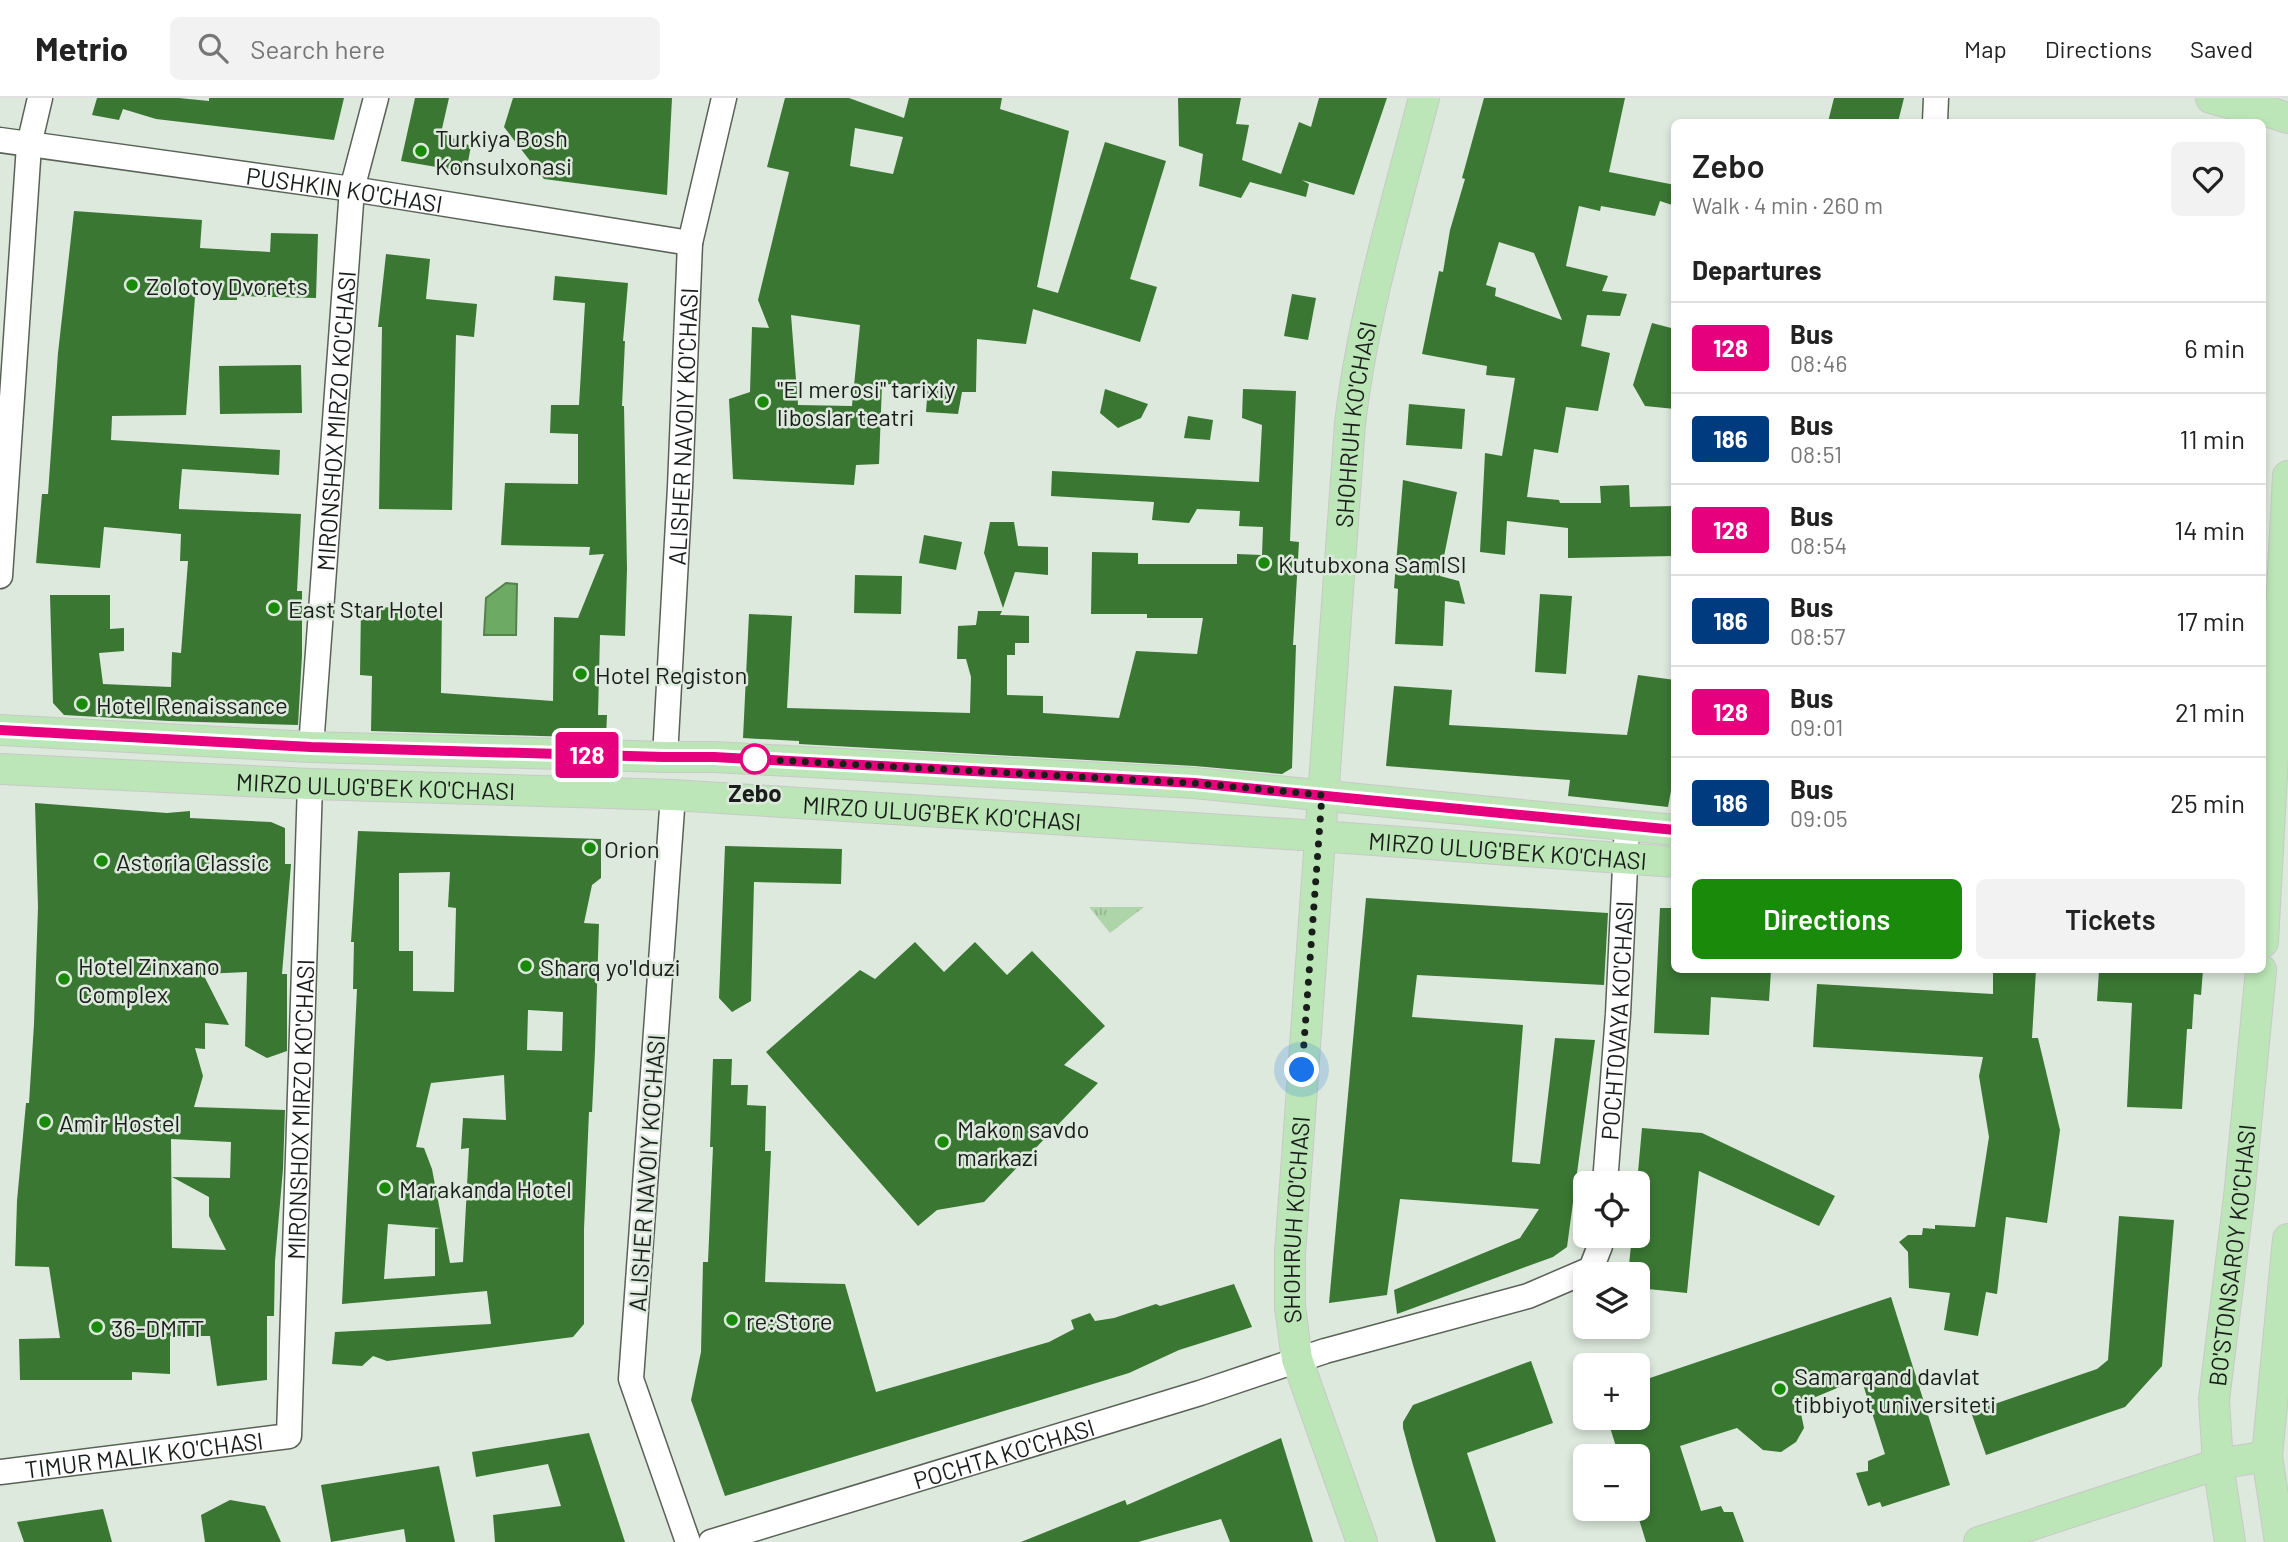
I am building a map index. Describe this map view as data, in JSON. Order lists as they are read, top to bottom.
{
  "streets": {
    "main road": ["SHOHRUH KO'CHASI", "MIRZO ULUG'BEK KO'CHASI", "BO'STONSAROY KO'CHASI"],
    "street": [
      "PUSHKIN KO'CHASI",
      "MIRONSHOX MIRZO KO'CHASI",
      "ALISHER NAVOIY KO'CHASI",
      "POCHTOVAYA KO'CHASI",
      "POCHTA KO'CHASI",
      "TIMUR MALIK KO'CHASI"
    ]
  },
  "crossings": [
    ["PUSHKIN KO'CHASI", "MIRONSHOX MIRZO KO'CHASI"],
    ["PUSHKIN KO'CHASI", "ALISHER NAVOIY KO'CHASI"],
    ["MIRONSHOX MIRZO KO'CHASI", "MIRZO ULUG'BEK KO'CHASI"],
    ["MIRONSHOX MIRZO KO'CHASI", "TIMUR MALIK KO'CHASI"],
    ["SHOHRUH KO'CHASI", "MIRZO ULUG'BEK KO'CHASI"],
    ["SHOHRUH KO'CHASI", "POCHTA KO'CHASI"],
    ["ALISHER NAVOIY KO'CHASI", "MIRZO ULUG'BEK KO'CHASI"],
    ["MIRZO ULUG'BEK KO'CHASI", "POCHTOVAYA KO'CHASI"]
  ],
  "places": [
    "Turkiya Bosh Konsulxonasi",
    "Zolotoy Dvorets",
    "\"El merosi\" tarixiy liboslar teatri",
    "Kutubxona SamISI",
    "East Star Hotel",
    "Hotel Registon",
    "Hotel Renaissance",
    "Zebo",
    "Orion",
    "Astoria Classic",
    "Sharq yo'lduzi",
    "Hotel Zinxano Complex",
    "Amir Hostel",
    "Makon savdo markazi",
    "Marakanda Hotel",
    "re:Store",
    "36-DMTT",
    "Samarqand davlat tibbiyot universiteti"
  ],
  "lines": ["bus line 128"],
  "page": {
    "header": "Metrio",
    "search": "Search here",
    "nav": ["Map", "Directions", "Saved"],
    "on_map": "128",
    "heading": [
      ["Zebo", "Walk · 4 min · 260 m"],
      "Departures"
    ],
    "list": [
      {
        "mark": "128",
        "name": "Bus",
        "note": "08:46",
        "value": "6 min"
      },
      {
        "mark": "186",
        "name": "Bus",
        "note": "08:51",
        "value": "11 min"
      },
      {
        "mark": "128",
        "name": "Bus",
        "note": "08:54",
        "value": "14 min"
      },
      {
        "mark": "186",
        "name": "Bus",
        "note": "08:57",
        "value": "17 min"
      },
      {
        "mark": "128",
        "name": "Bus",
        "note": "09:01",
        "value": "21 min"
      },
      {
        "mark": "186",
        "name": "Bus",
        "note": "09:05",
        "value": "25 min"
      }
    ],
    "buttons": ["Directions", "Tickets"],
    "map_buttons": ["+", "−"]
  }
}
